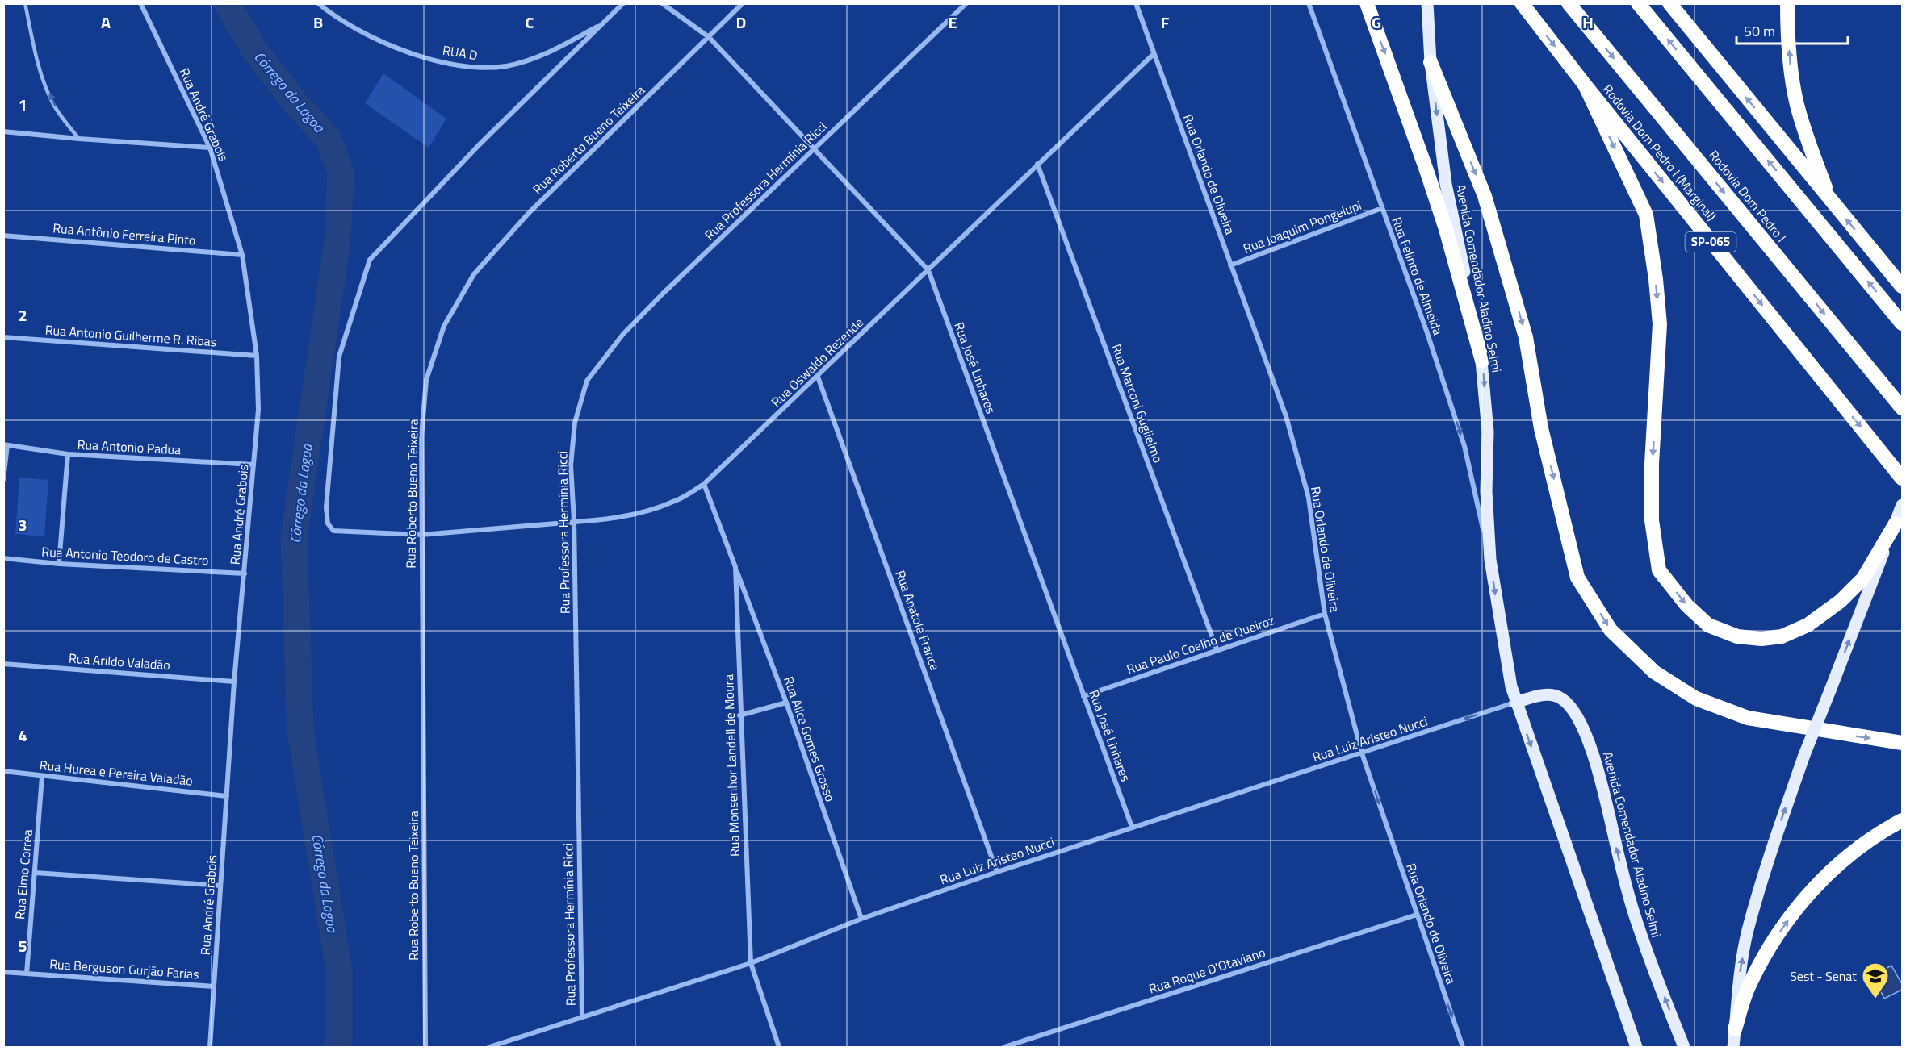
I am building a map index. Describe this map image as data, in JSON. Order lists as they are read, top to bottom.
{
  "streets": {
    "highway": ["Rodovia Dom Pedro I (Marginal)", "Rodovia Dom Pedro I", "SP-065"],
    "main road": ["Avenida Comendador Aladino Selmi"],
    "street": [
      "RUA D",
      "Rua André Grabois",
      "Rua Roberto Bueno Teixeira",
      "Rua Orlando de Oliveira",
      "Rua Professora Hermínia Ricci",
      "Rua Joaquim Pongelupi",
      "Rua Antônio Ferreira Pinto",
      "Rua Felinto de Almeida",
      "Rua Antonio Guilherme R. Ribas",
      "Rua Oswaldo Rezende",
      "Rua José Linhares",
      "Rua Marconi Guglielmo",
      "Rua Antonio Padua",
      "Rua Antonio Teodoro de Castro",
      "Rua Anatole France",
      "Rua Paulo Coelho de Queiroz",
      "Rua Arildo Valadão",
      "Rua Alice Gomes Grosso",
      "Rua Luiz Aristeo Nucci",
      "Rua Monsenhor Landell de Moura",
      "Rua Hurea e Pereira Valadão",
      "Rua Elmo Correa",
      "Rua Berguson Gurjão Farias",
      "Rua Roque D'Otaviano"
    ]
  },
  "crossings": [
    ["RUA D", "Rua Oswaldo Rezende"],
    ["Rua André Grabois", "Rua Antônio Ferreira Pinto"],
    ["Rua André Grabois", "Rua Antonio Guilherme R. Ribas"],
    ["Rua André Grabois", "Rua Antonio Padua"],
    ["Rua André Grabois", "Rua Antonio Teodoro de Castro"],
    ["Rua André Grabois", "Rua Arildo Valadão"],
    ["Rua André Grabois", "Rua Hurea e Pereira Valadão"],
    ["Rua André Grabois", "Rua Berguson Gurjão Farias"],
    ["Rua Roberto Bueno Teixeira", "Rua Oswaldo Rezende"],
    ["Rua Roberto Bueno Teixeira", "Rua José Linhares"],
    ["Rua Orlando de Oliveira", "Rua Joaquim Pongelupi"],
    ["Rua Orlando de Oliveira", "Rua Oswaldo Rezende"],
    ["Rua Orlando de Oliveira", "Rua Paulo Coelho de Queiroz"],
    ["Rua Orlando de Oliveira", "Rua Luiz Aristeo Nucci"],
    ["Rua Orlando de Oliveira", "Rua Roque D'Otaviano"],
    ["Rua Professora Hermínia Ricci", "Rua Oswaldo Rezende"],
    ["Rua Professora Hermínia Ricci", "Rua José Linhares"],
    ["Rua Professora Hermínia Ricci", "Rua Luiz Aristeo Nucci"],
    ["Rua Joaquim Pongelupi", "Rua Felinto de Almeida"],
    ["Rua Felinto de Almeida", "Avenida Comendador Aladino Selmi"],
    ["Avenida Comendador Aladino Selmi", "Rua Luiz Aristeo Nucci"],
    ["Rua Oswaldo Rezende", "Rua José Linhares"],
    ["Rua Oswaldo Rezende", "Rua Marconi Guglielmo"],
    ["Rua Oswaldo Rezende", "Rua Anatole France"],
    ["Rua Oswaldo Rezende", "Rua Monsenhor Landell de Moura"],
    ["Rua José Linhares", "Rua Paulo Coelho de Queiroz"],
    ["Rua José Linhares", "Rua Luiz Aristeo Nucci"],
    ["Rua Marconi Guglielmo", "Rua Paulo Coelho de Queiroz"],
    ["Rua Anatole France", "Rua Luiz Aristeo Nucci"],
    ["Rua Alice Gomes Grosso", "Rua Luiz Aristeo Nucci"],
    ["Rua Alice Gomes Grosso", "Rua Monsenhor Landell de Moura"],
    ["Rua Luiz Aristeo Nucci", "Rua Monsenhor Landell de Moura"],
    ["Rua Hurea e Pereira Valadão", "Rua Elmo Correa"],
    ["Rua Elmo Correa", "Rua Berguson Gurjão Farias"]
  ],
  "one_way": ["Rua Felinto de Almeida"],
  "water": ["Córrego da Lagoa"],
  "places": {
    "school or university": ["Sest - Senat"]
  },
  "scale_bar": "50 m",
  "grid": {
    "columns": [
      "A",
      "B",
      "C",
      "D",
      "E",
      "F",
      "G",
      "H"
    ],
    "rows": [
      "1",
      "2",
      "3",
      "4",
      "5"
    ]
  }
}
